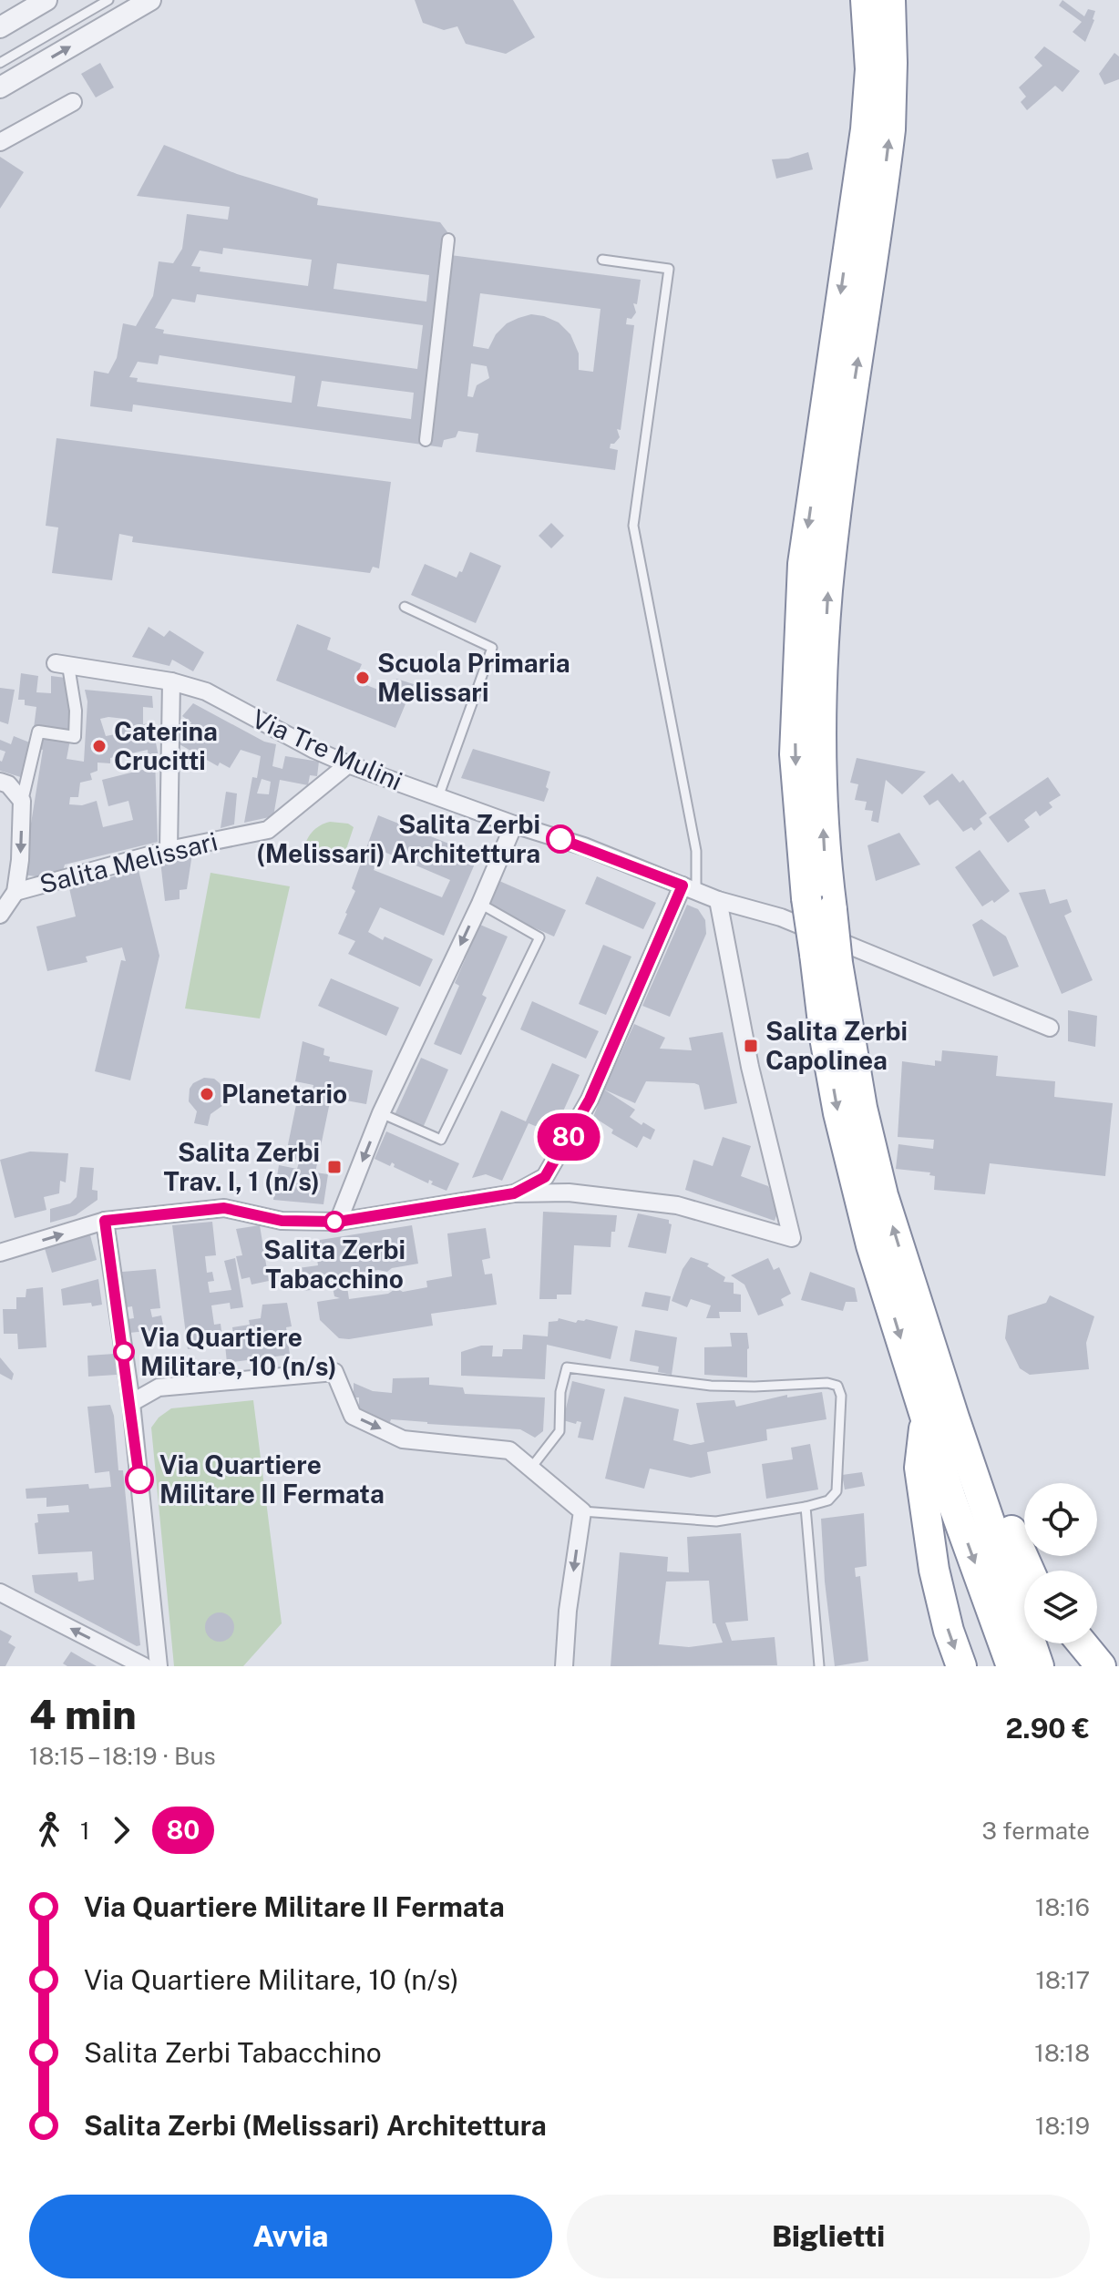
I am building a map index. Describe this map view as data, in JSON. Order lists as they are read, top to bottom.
{
  "streets": {
    "street": ["Via Tre Mulini", "Salita Melissari"]
  },
  "crossings": [
    ["Via Tre Mulini", "Salita Melissari"]
  ],
  "places": {
    "other": [
      "Scuola Primaria Melissari",
      "Caterina Crucitti",
      "Salita Zerbi (Melissari) Architettura",
      "Planetario",
      "Salita Zerbi Tabacchino",
      "Via Quartiere Militare, 10 (n/s)",
      "Via Quartiere Militare II Fermata"
    ],
    "transit": ["Salita Zerbi Capolinea", "Salita Zerbi Trav. I, 1 (n/s)"]
  },
  "lines": ["bus line 80"],
  "page": {
    "on_map": "80",
    "heading": ["4 min", "18:15 – 18:19 · Bus", "2.90 €"],
    "legs": ["1", "80", "3 fermate"],
    "list": [
      {
        "name": "Via Quartiere Militare II Fermata",
        "value": "18:16"
      },
      {
        "name": "Via Quartiere Militare, 10 (n/s)",
        "value": "18:17"
      },
      {
        "name": "Salita Zerbi Tabacchino",
        "value": "18:18"
      },
      {
        "name": "Salita Zerbi (Melissari) Architettura",
        "value": "18:19"
      }
    ],
    "buttons": ["Avvia", "Biglietti"]
  }
}
